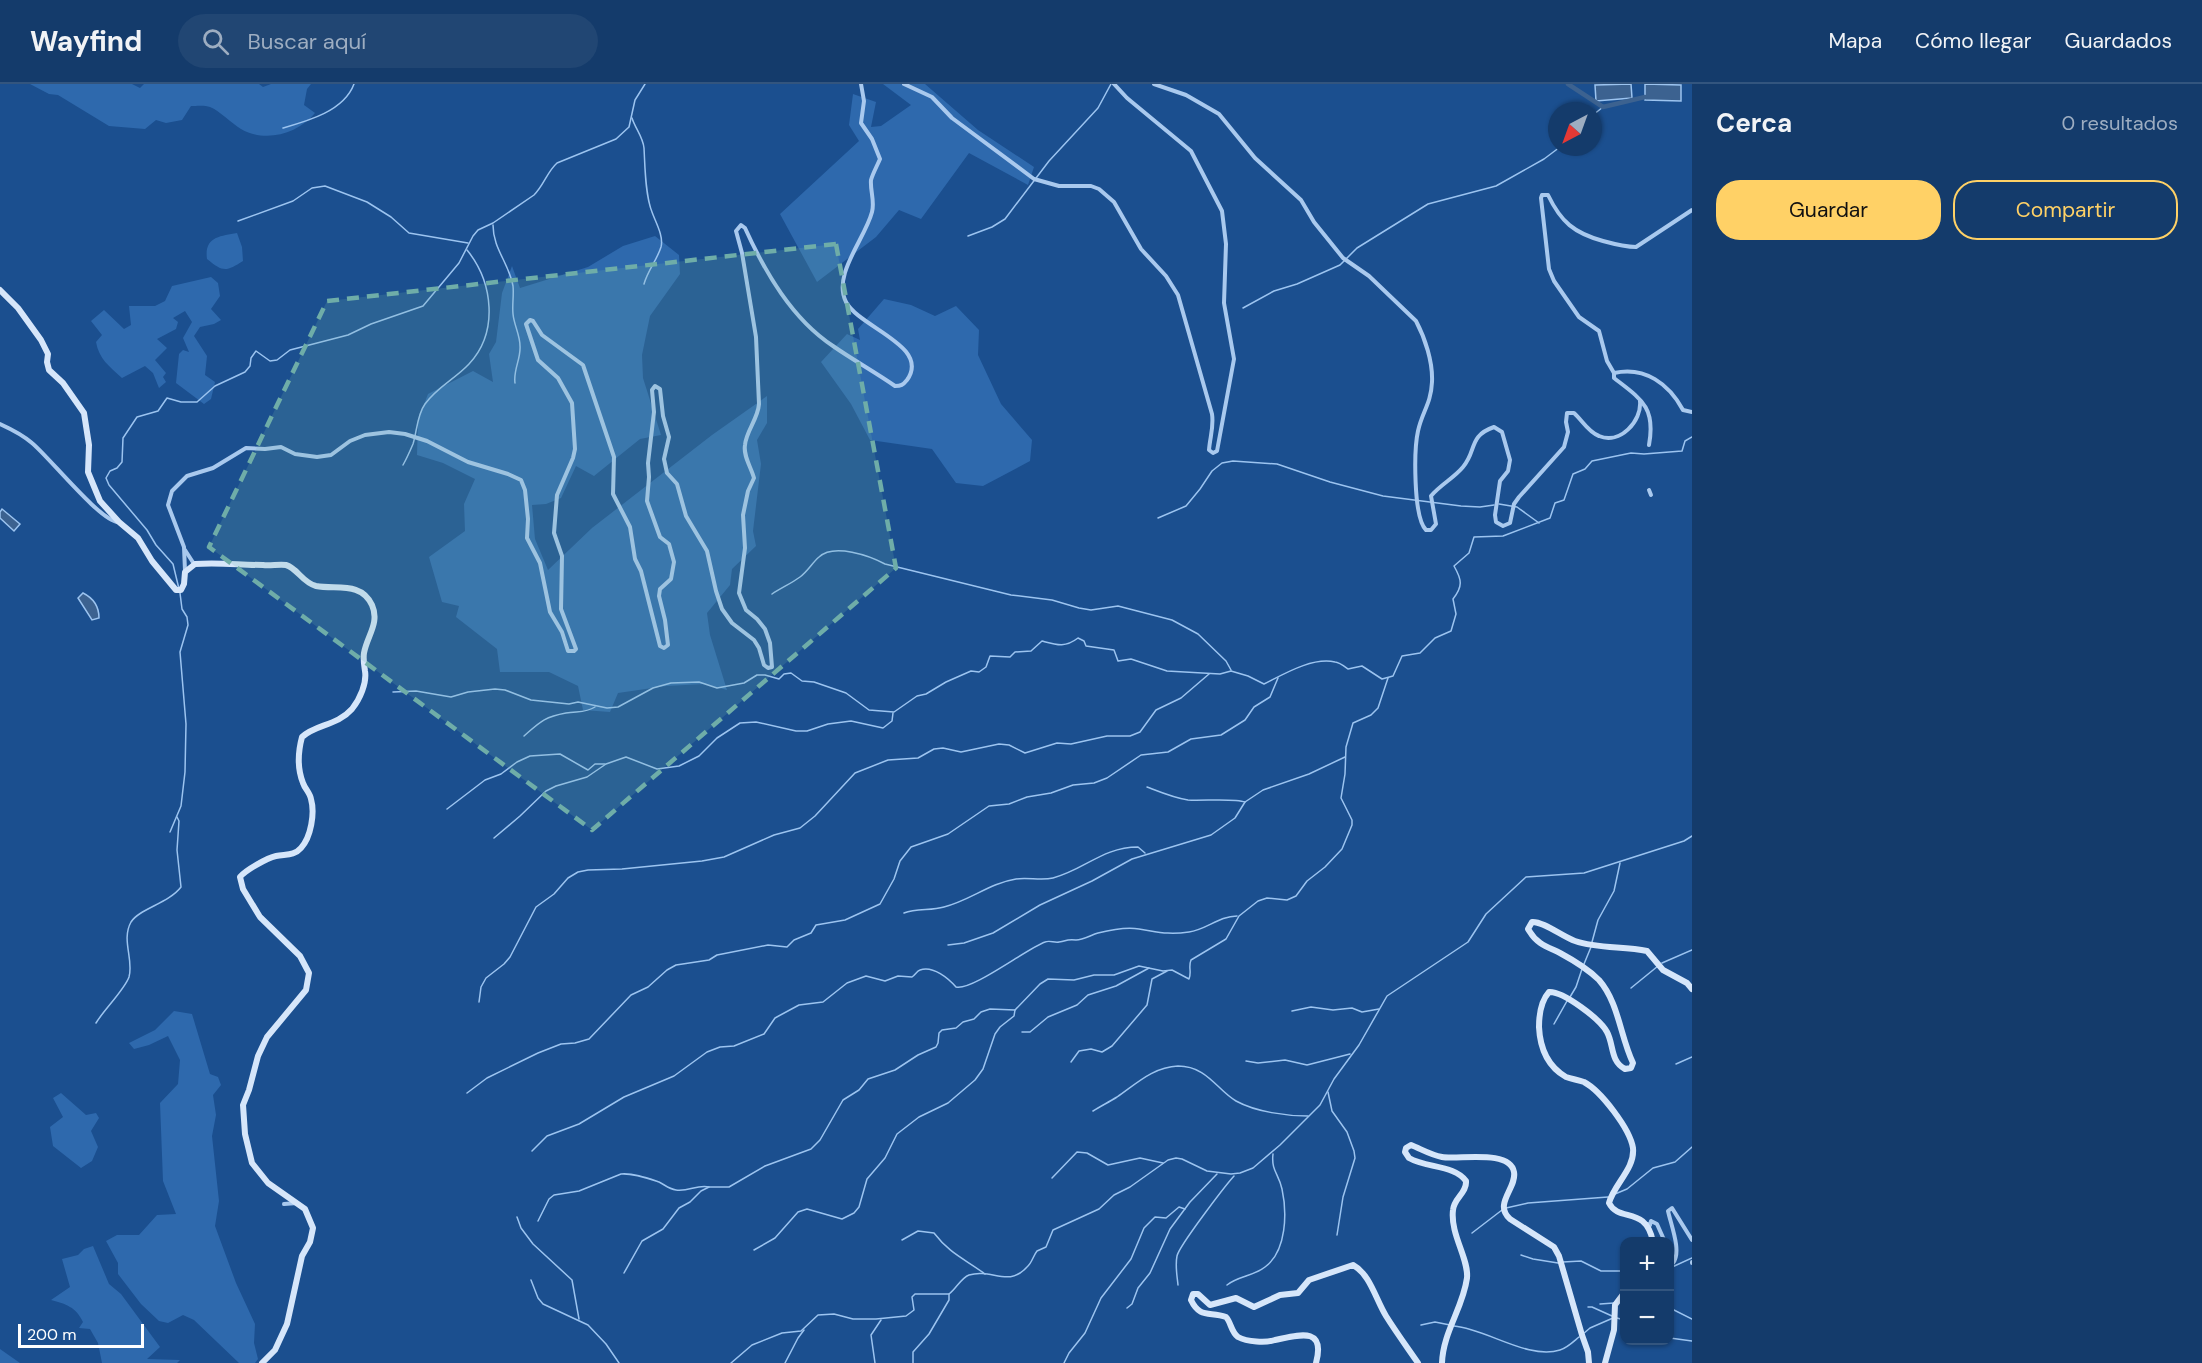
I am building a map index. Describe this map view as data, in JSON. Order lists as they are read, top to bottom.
{
  "scale_bar": "200 m",
  "north": "bottom left",
  "page": {
    "header": "Wayfind",
    "search": "Buscar aquí",
    "nav": ["Mapa", "Cómo llegar", "Guardados"],
    "heading": ["Cerca", "0 resultados"],
    "buttons": ["Guardar", "Compartir"],
    "map_buttons": ["+", "−"],
    "scale": "200 m"
  }
}
